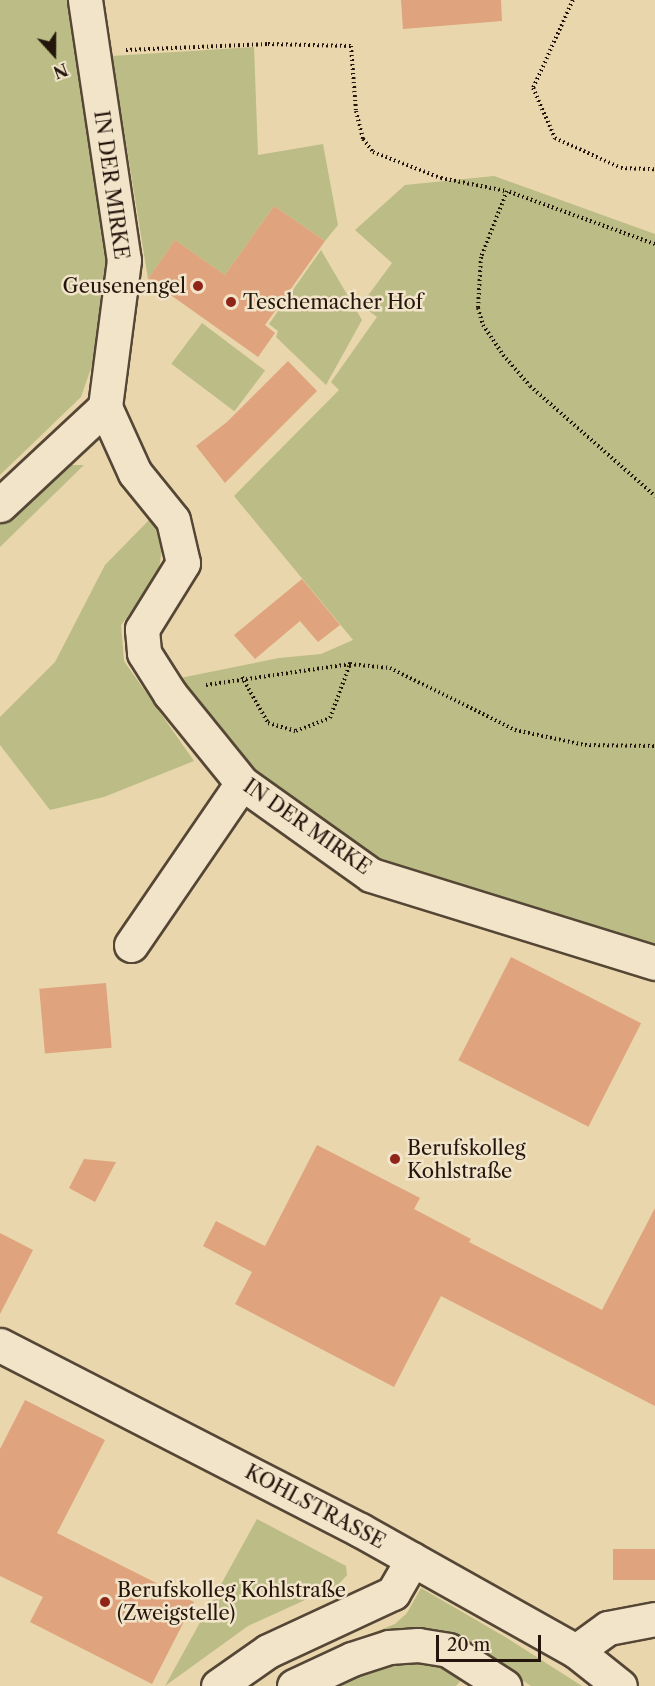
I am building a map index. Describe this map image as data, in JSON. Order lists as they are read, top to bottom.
{
  "streets": {
    "street": ["IN DER MIRKE", "KOHLSTRASSE"]
  },
  "places": [
    "Geusenengel",
    "Teschemacher Hof",
    "Berufskolleg Kohlstraße",
    "Berufskolleg Kohlstraße (Zweigstelle)"
  ],
  "scale_bar": "20 m",
  "north": "bottom"
}
